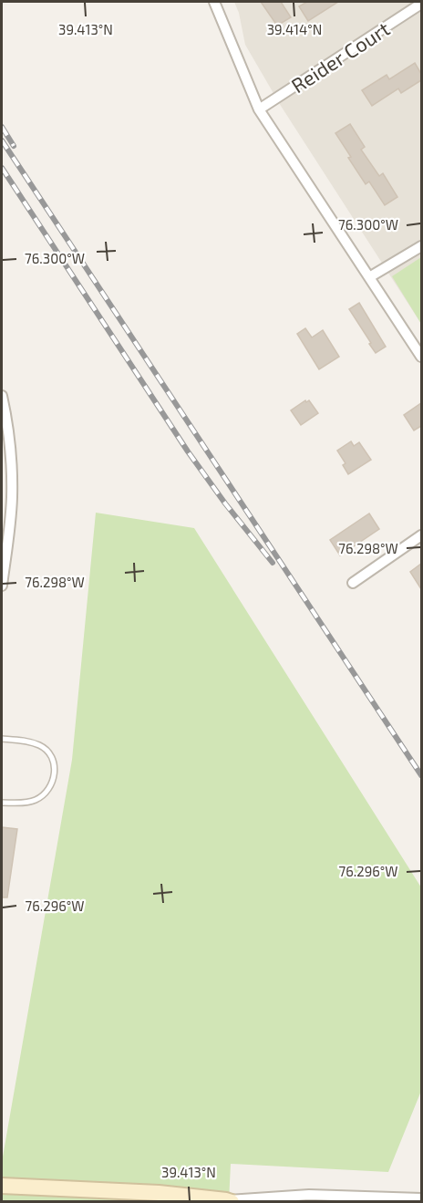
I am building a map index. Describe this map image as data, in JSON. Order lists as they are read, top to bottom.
{
  "streets": {
    "street": ["Reider Court"]
  },
  "coordinates": [
    "39.413°N",
    "39.414°N",
    "76.300°W",
    "76.298°W",
    "76.296°W"
  ]
}
